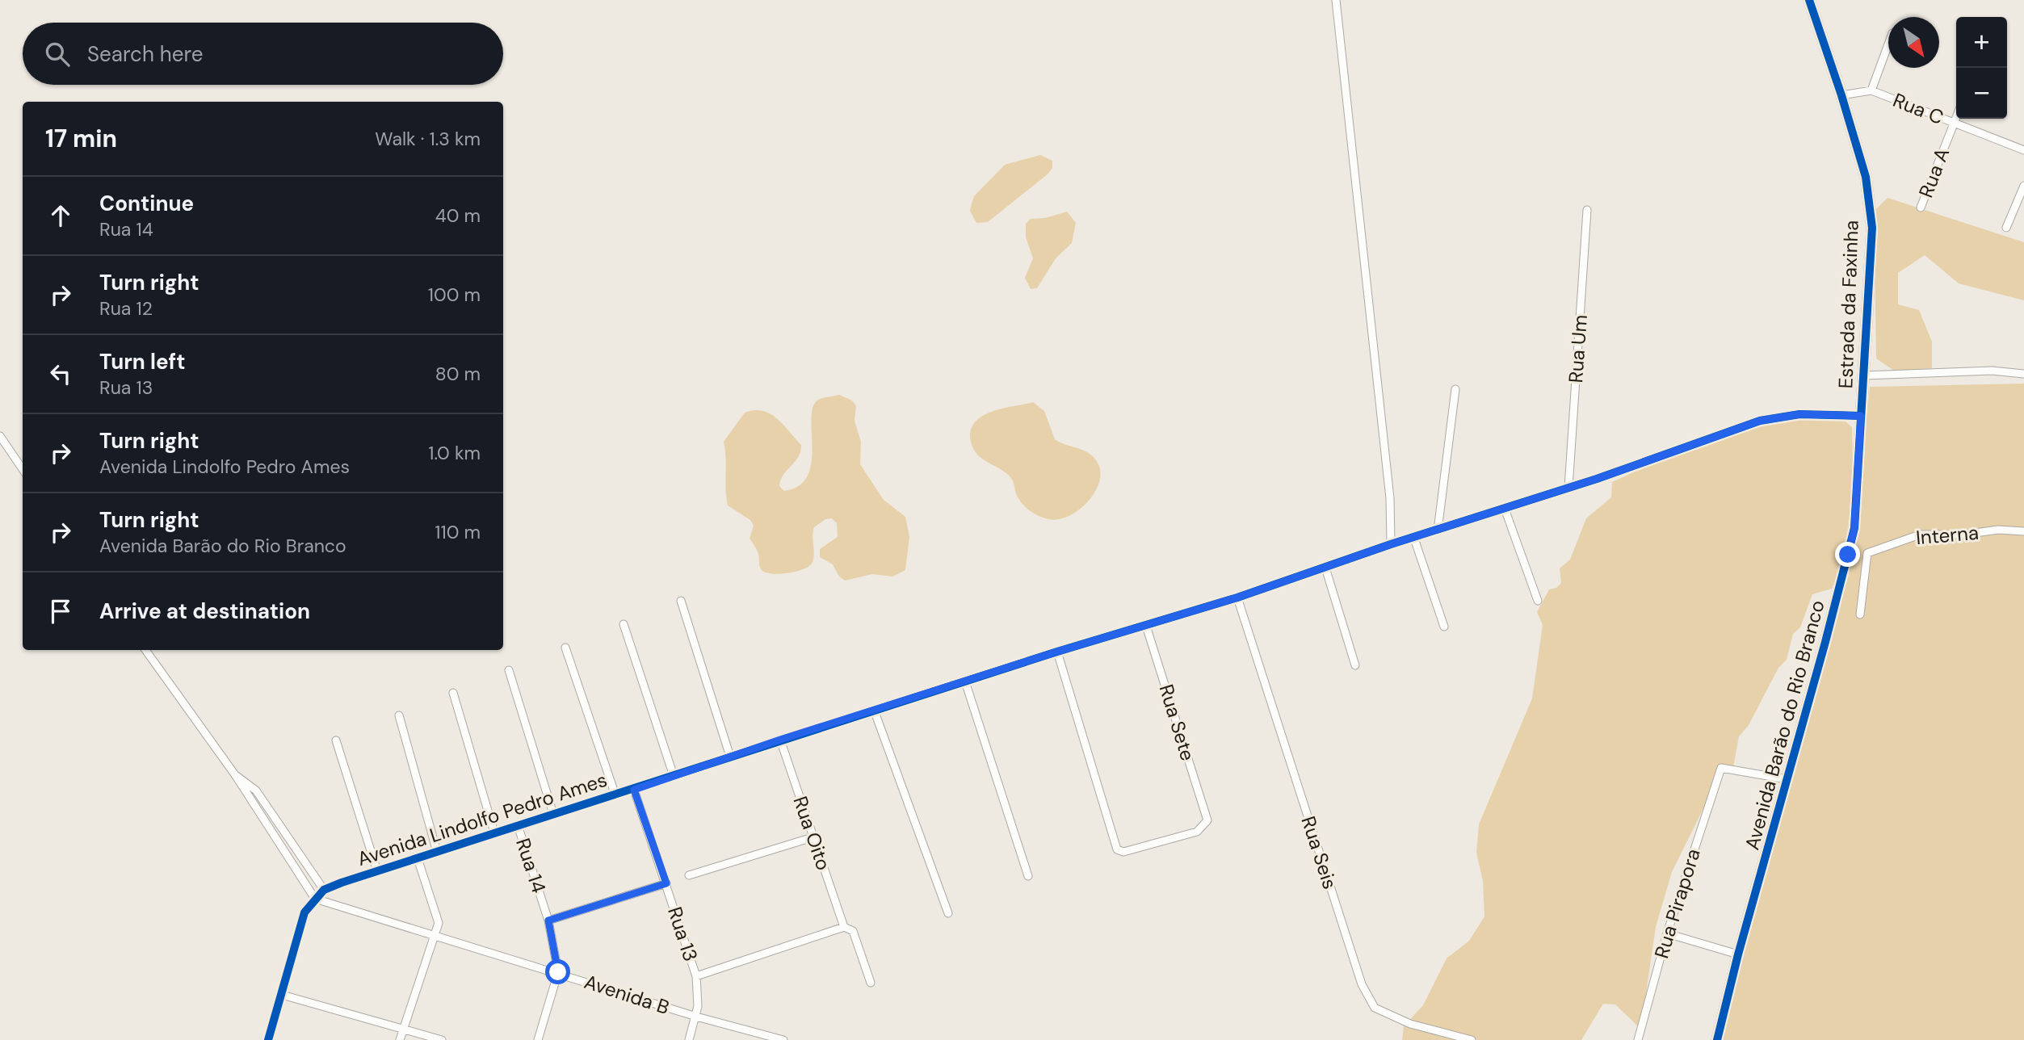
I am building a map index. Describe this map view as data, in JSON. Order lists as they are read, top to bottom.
{
  "streets": {
    "street": [
      "Rua C",
      "Rua A",
      "Estrada da Faxinha",
      "Rua Um",
      "Interna",
      "Rua Sete",
      "Avenida Barão do Rio Branco",
      "Avenida Lindolfo Pedro Ames",
      "Rua Oito",
      "Rua Seis",
      "Rua 14",
      "Rua Pirapora",
      "Rua 13",
      "Avenida B"
    ]
  },
  "crossings": [
    ["Rua C", "Rua A"],
    ["Rua C", "Estrada da Faxinha"],
    ["Estrada da Faxinha", "Avenida Barão do Rio Branco"],
    ["Estrada da Faxinha", "Avenida Lindolfo Pedro Ames"],
    ["Rua Um", "Avenida Lindolfo Pedro Ames"],
    ["Rua Sete", "Avenida Lindolfo Pedro Ames"],
    ["Avenida Barão do Rio Branco", "Avenida Lindolfo Pedro Ames"],
    ["Avenida Barão do Rio Branco", "Rua Pirapora"],
    ["Avenida Lindolfo Pedro Ames", "Rua Oito"],
    ["Avenida Lindolfo Pedro Ames", "Rua Seis"],
    ["Avenida Lindolfo Pedro Ames", "Rua 14"],
    ["Avenida Lindolfo Pedro Ames", "Rua 13"],
    ["Avenida Lindolfo Pedro Ames", "Avenida B"],
    ["Rua 14", "Avenida B"],
    ["Rua 13", "Avenida B"]
  ],
  "north": "bottom right",
  "page": {
    "map_buttons": ["+", "−"],
    "search": "Search here",
    "heading": ["17 min", "Walk · 1.3 km"],
    "list": [
      ["Continue", "Rua 14", "40 m"],
      ["Turn right", "Rua 12", "100 m"],
      ["Turn left", "Rua 13", "80 m"],
      ["Turn right", "Avenida Lindolfo Pedro Ames", "1.0 km"],
      ["Turn right", "Avenida Barão do Rio Branco", "110 m"],
      "Arrive at destination"
    ]
  }
}
